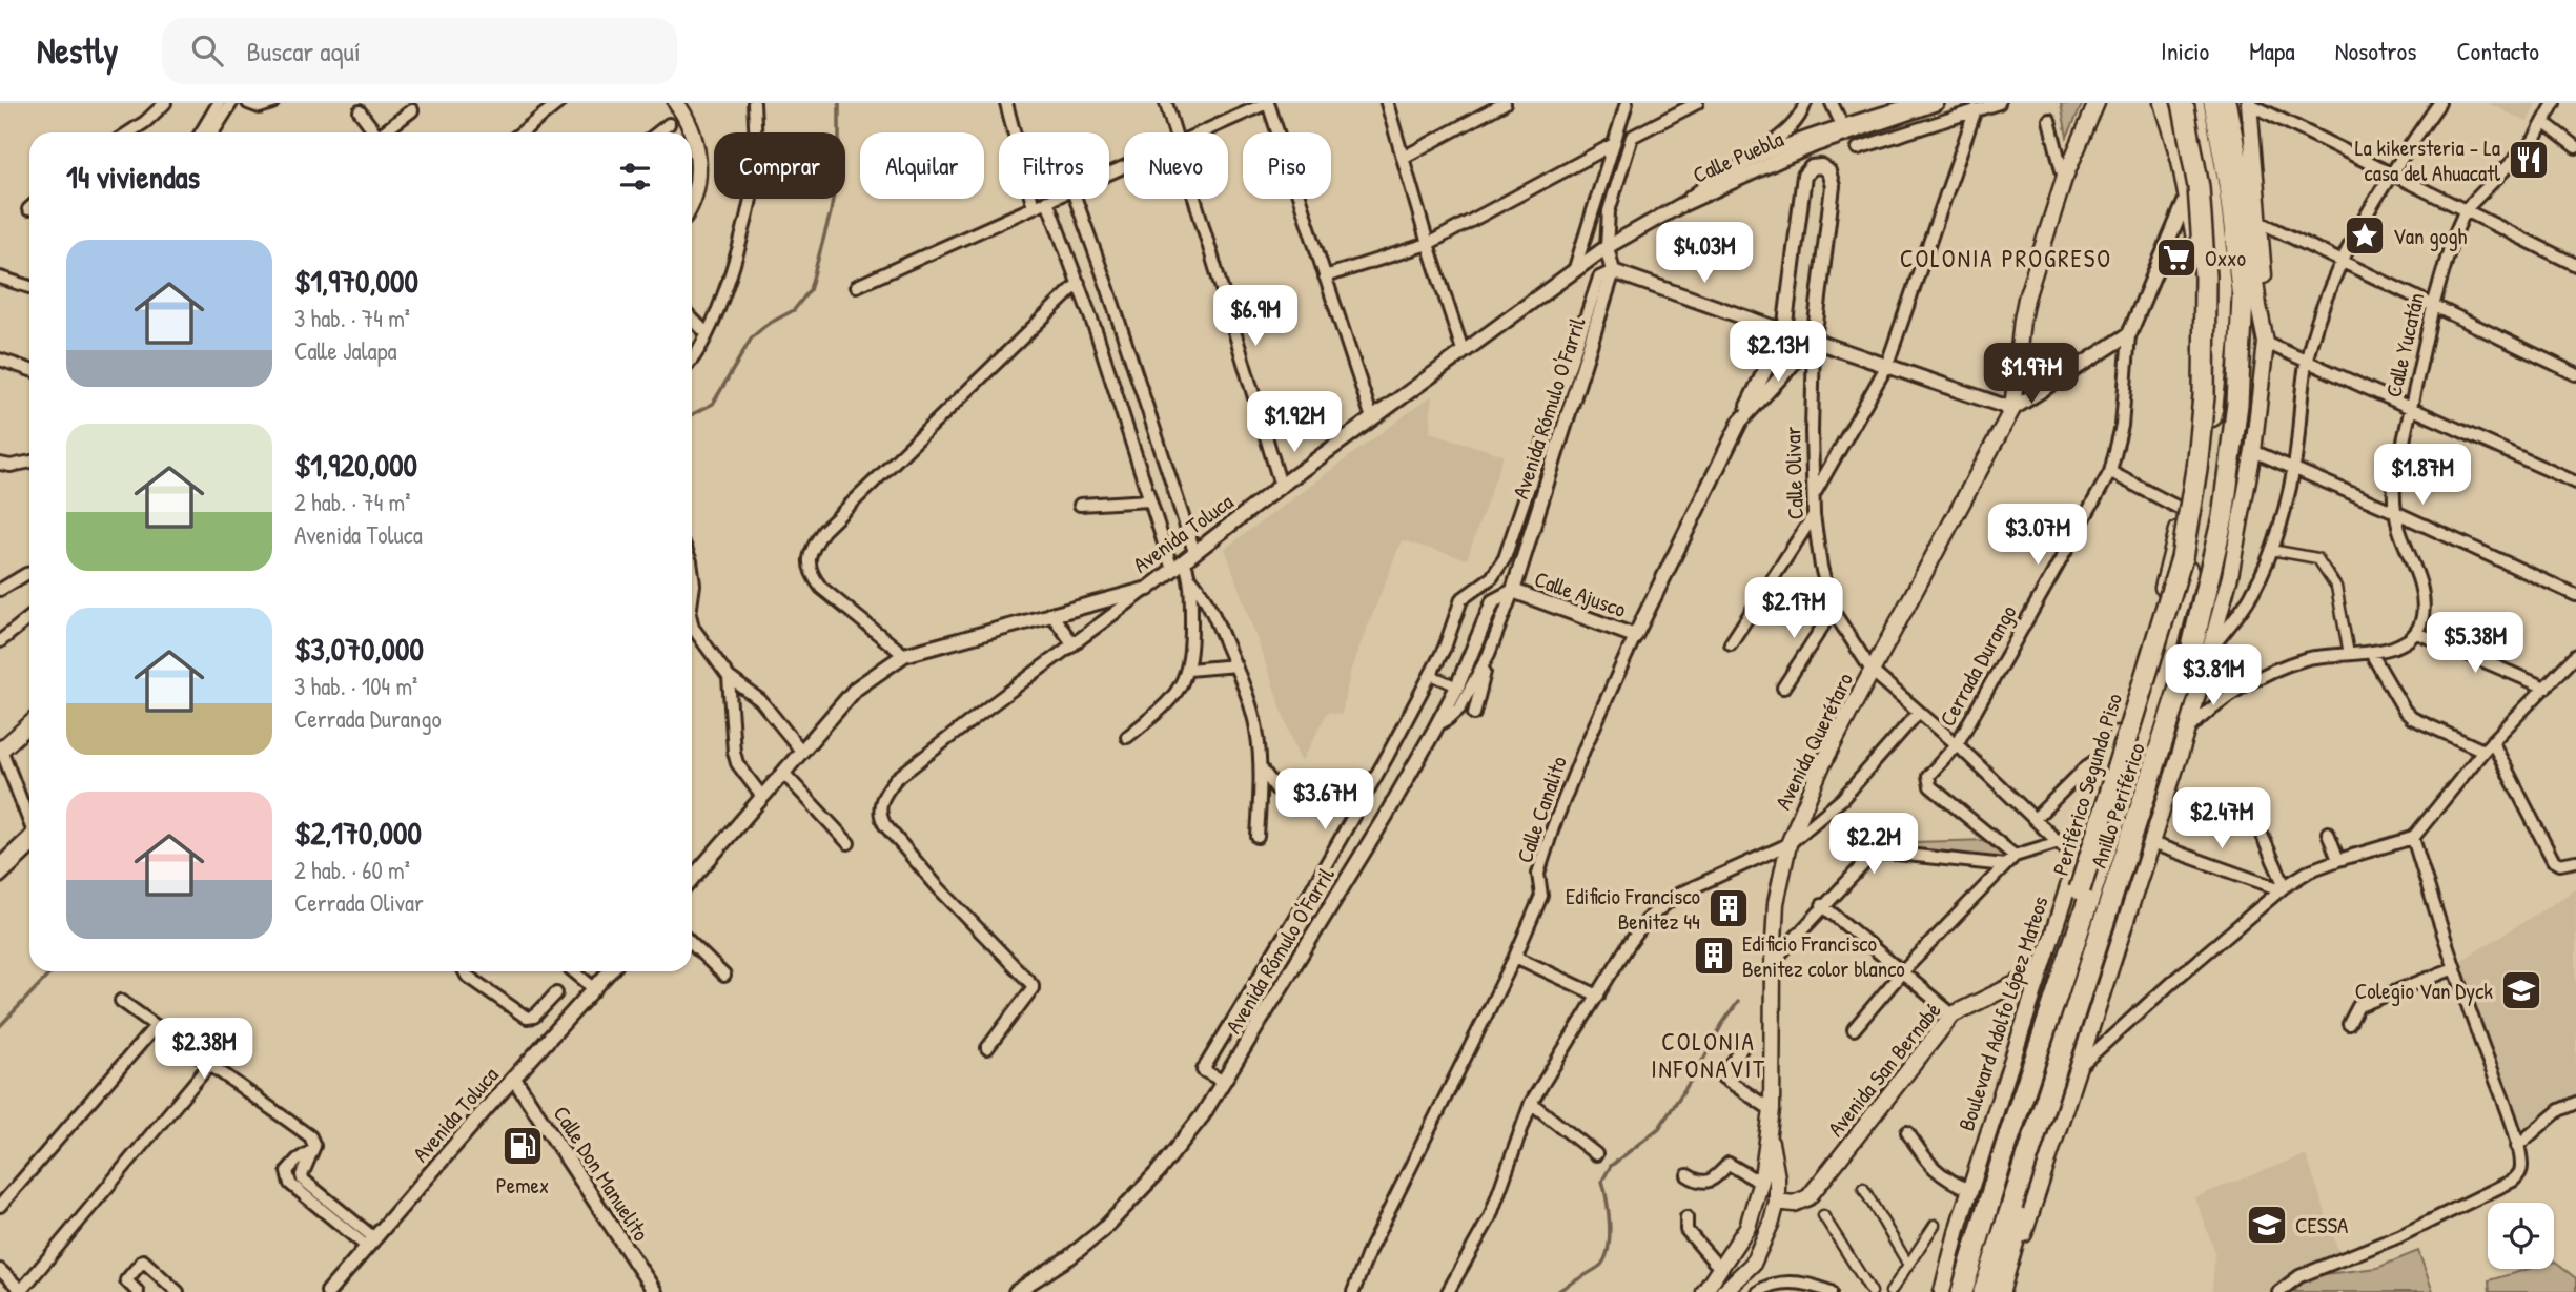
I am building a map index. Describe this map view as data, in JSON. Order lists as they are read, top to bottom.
{
  "streets": {
    "highway": ["Periférico Segundo Piso", "Anillo Periférico"],
    "main road": ["Avenida Querétaro", "Boulevard Adolfo López Mateos", "Avenida San Bernabé"],
    "street": [
      "Calle Puebla",
      "Calle Yucatán",
      "Avenida Rómulo O'Farril",
      "Calle Olivar",
      "Avenida Toluca",
      "Calle Ajusco",
      "Cerrada Durango",
      "Calle Canalito",
      "Calle Don Manuelito"
    ]
  },
  "crossings": [
    ["Calle Puebla", "Avenida Toluca"],
    ["Avenida Rómulo O'Farril", "Calle Ajusco"],
    ["Calle Olivar", "Cerrada Durango"],
    ["Calle Olivar", "Avenida Querétaro"],
    ["Calle Olivar", "Calle Canalito"],
    ["Calle Olivar", "Boulevard Adolfo López Mateos"],
    ["Avenida Toluca", "Calle Don Manuelito"],
    ["Calle Ajusco", "Calle Canalito"],
    ["Avenida Querétaro", "Avenida San Bernabé"],
    ["Boulevard Adolfo López Mateos", "Avenida San Bernabé"]
  ],
  "districts": ["COLONIA PROGRESO", "COLONIA INFONAVIT"],
  "places": {
    "restaurant": ["La kikersteria - La casa del Ahuacatl"],
    "place": ["Van gogh"],
    "supermarket": ["Oxxo"],
    "building": ["Edificio Francisco Benitez 44", "Edificio Francisco Benitez color blanco"],
    "school or university": ["Colegio Van Dyck", "CESSA"],
    "fuel station": ["Pemex"]
  },
  "page": {
    "header": "Nestly",
    "search": "Buscar aquí",
    "nav": [
      "Inicio",
      "Mapa",
      "Nosotros",
      "Contacto"
    ],
    "chip": [
      "Comprar",
      "Alquilar",
      "Filtros",
      "Nuevo",
      "Piso"
    ],
    "heading": "14 viviendas",
    "list": [
      {
        "name": "$1,970,000",
        "note": "3 hab. · 74 m² · Calle Jalapa"
      },
      {
        "name": "$1,920,000",
        "note": "2 hab. · 74 m² · Avenida Toluca"
      },
      {
        "name": "$3,070,000",
        "note": "3 hab. · 104 m² · Cerrada Durango"
      },
      {
        "name": "$2,170,000",
        "note": "2 hab. · 60 m² · Cerrada Olivar"
      }
    ],
    "price": [
      "$4.03M",
      "$6.9M",
      "$2.13M",
      "$1.97M",
      "$1.92M",
      "$1.87M",
      "$3.07M",
      "$2.17M",
      "$5.38M",
      "$3.81M",
      "$3.67M",
      "$2.47M",
      "$2.2M",
      "$2.38M"
    ]
  }
}
